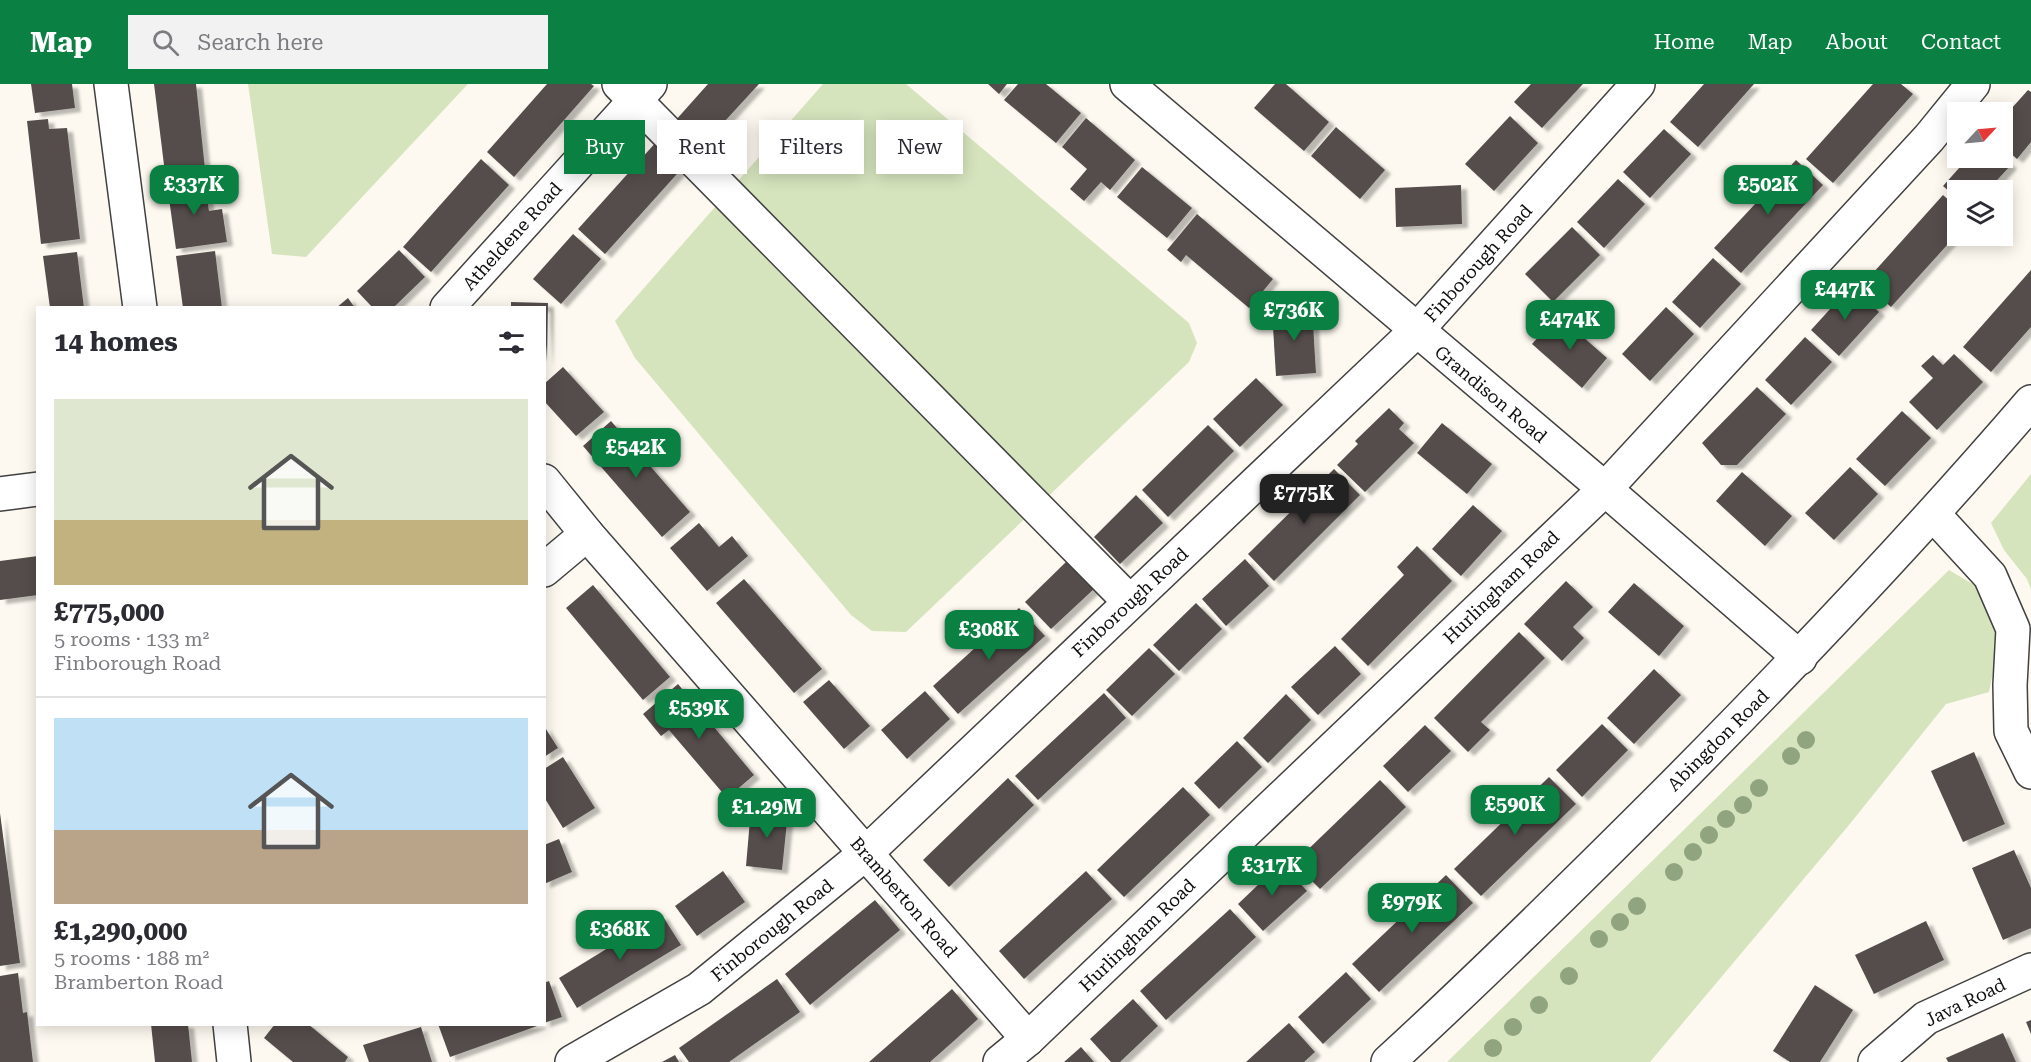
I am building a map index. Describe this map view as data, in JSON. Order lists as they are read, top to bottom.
{
  "streets": {
    "street": [
      "Atheldene Road",
      "Finborough Road",
      "Grandison Road",
      "Hurlingham Road",
      "Abingdon Road",
      "Bramberton Road",
      "Java Road"
    ]
  },
  "crossings": [
    ["Finborough Road", "Grandison Road"],
    ["Finborough Road", "Bramberton Road"],
    ["Grandison Road", "Hurlingham Road"],
    ["Grandison Road", "Abingdon Road"],
    ["Hurlingham Road", "Bramberton Road"]
  ],
  "north": "top right",
  "page": {
    "header": "Map",
    "search": "Search here",
    "nav": [
      "Home",
      "Map",
      "About",
      "Contact"
    ],
    "chip": [
      "Buy",
      "Rent",
      "Filters",
      "New"
    ],
    "price": [
      "£337K",
      "£502K",
      "£447K",
      "£736K",
      "£474K",
      "£542K",
      "£775K",
      "£308K",
      "£539K",
      "£590K",
      "£1.29M",
      "£317K",
      "£979K",
      "£368K"
    ],
    "heading": "14 homes",
    "list": [
      {
        "name": "£775,000",
        "note": "5 rooms · 133 m² · Finborough Road"
      },
      {
        "name": "£1,290,000",
        "note": "5 rooms · 188 m² · Bramberton Road"
      }
    ]
  }
}
